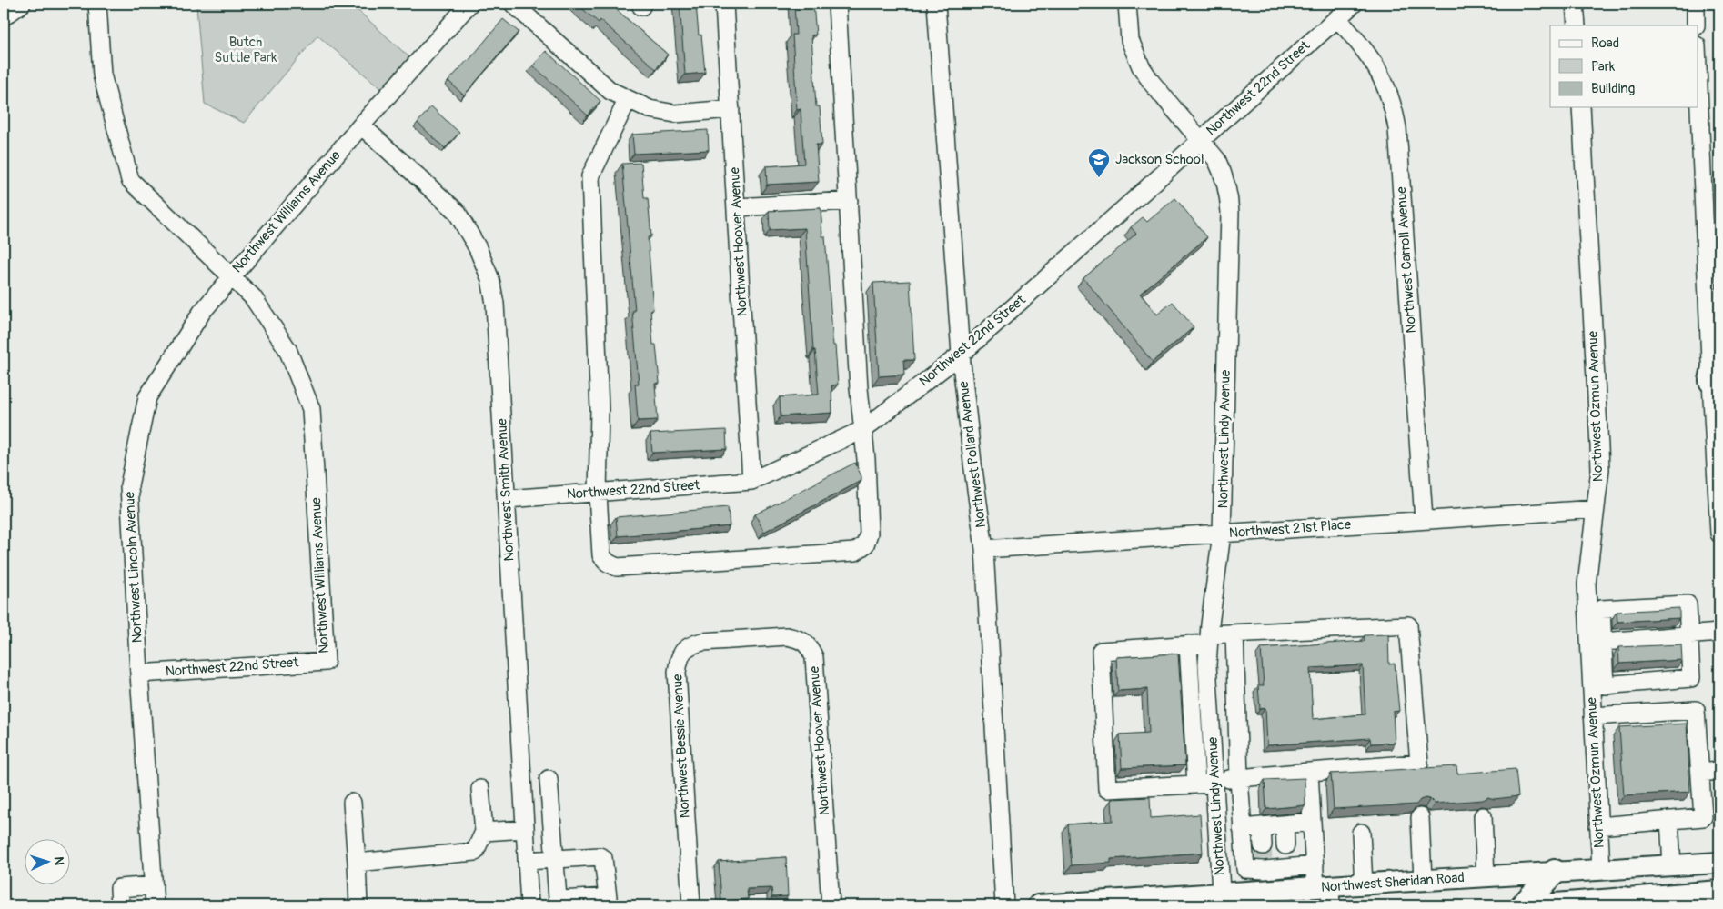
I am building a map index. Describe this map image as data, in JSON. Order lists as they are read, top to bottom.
{
  "streets": {
    "main road": ["Northwest Sheridan Road"],
    "street": [
      "Northwest 22nd Street",
      "Northwest Williams Avenue",
      "Northwest Hoover Avenue",
      "Northwest Carroll Avenue",
      "Northwest Ozmun Avenue",
      "Northwest Lindy Avenue",
      "Northwest Pollard Avenue",
      "Northwest Smith Avenue",
      "Northwest 21st Place",
      "Northwest Lincoln Avenue",
      "Northwest Bessie Avenue"
    ]
  },
  "crossings": [
    ["Northwest 22nd Street", "Northwest Williams Avenue"],
    ["Northwest 22nd Street", "Northwest Hoover Avenue"],
    ["Northwest 22nd Street", "Northwest Carroll Avenue"],
    ["Northwest 22nd Street", "Northwest Lindy Avenue"],
    ["Northwest 22nd Street", "Northwest Pollard Avenue"],
    ["Northwest 22nd Street", "Northwest Smith Avenue"],
    ["Northwest 22nd Street", "Northwest Lincoln Avenue"],
    ["Northwest Williams Avenue", "Northwest Smith Avenue"],
    ["Northwest Williams Avenue", "Northwest Lincoln Avenue"],
    ["Northwest Hoover Avenue", "Northwest Bessie Avenue"],
    ["Northwest Carroll Avenue", "Northwest 21st Place"],
    ["Northwest Ozmun Avenue", "Northwest 21st Place"],
    ["Northwest Ozmun Avenue", "Northwest Sheridan Road"],
    ["Northwest Lindy Avenue", "Northwest 21st Place"],
    ["Northwest Lindy Avenue", "Northwest Sheridan Road"],
    ["Northwest Pollard Avenue", "Northwest 21st Place"]
  ],
  "parks": ["Butch Suttle Park"],
  "places": {
    "school or university": ["Jackson School"]
  },
  "legend": ["Road", "Park", "Building"],
  "north": "right"
}
